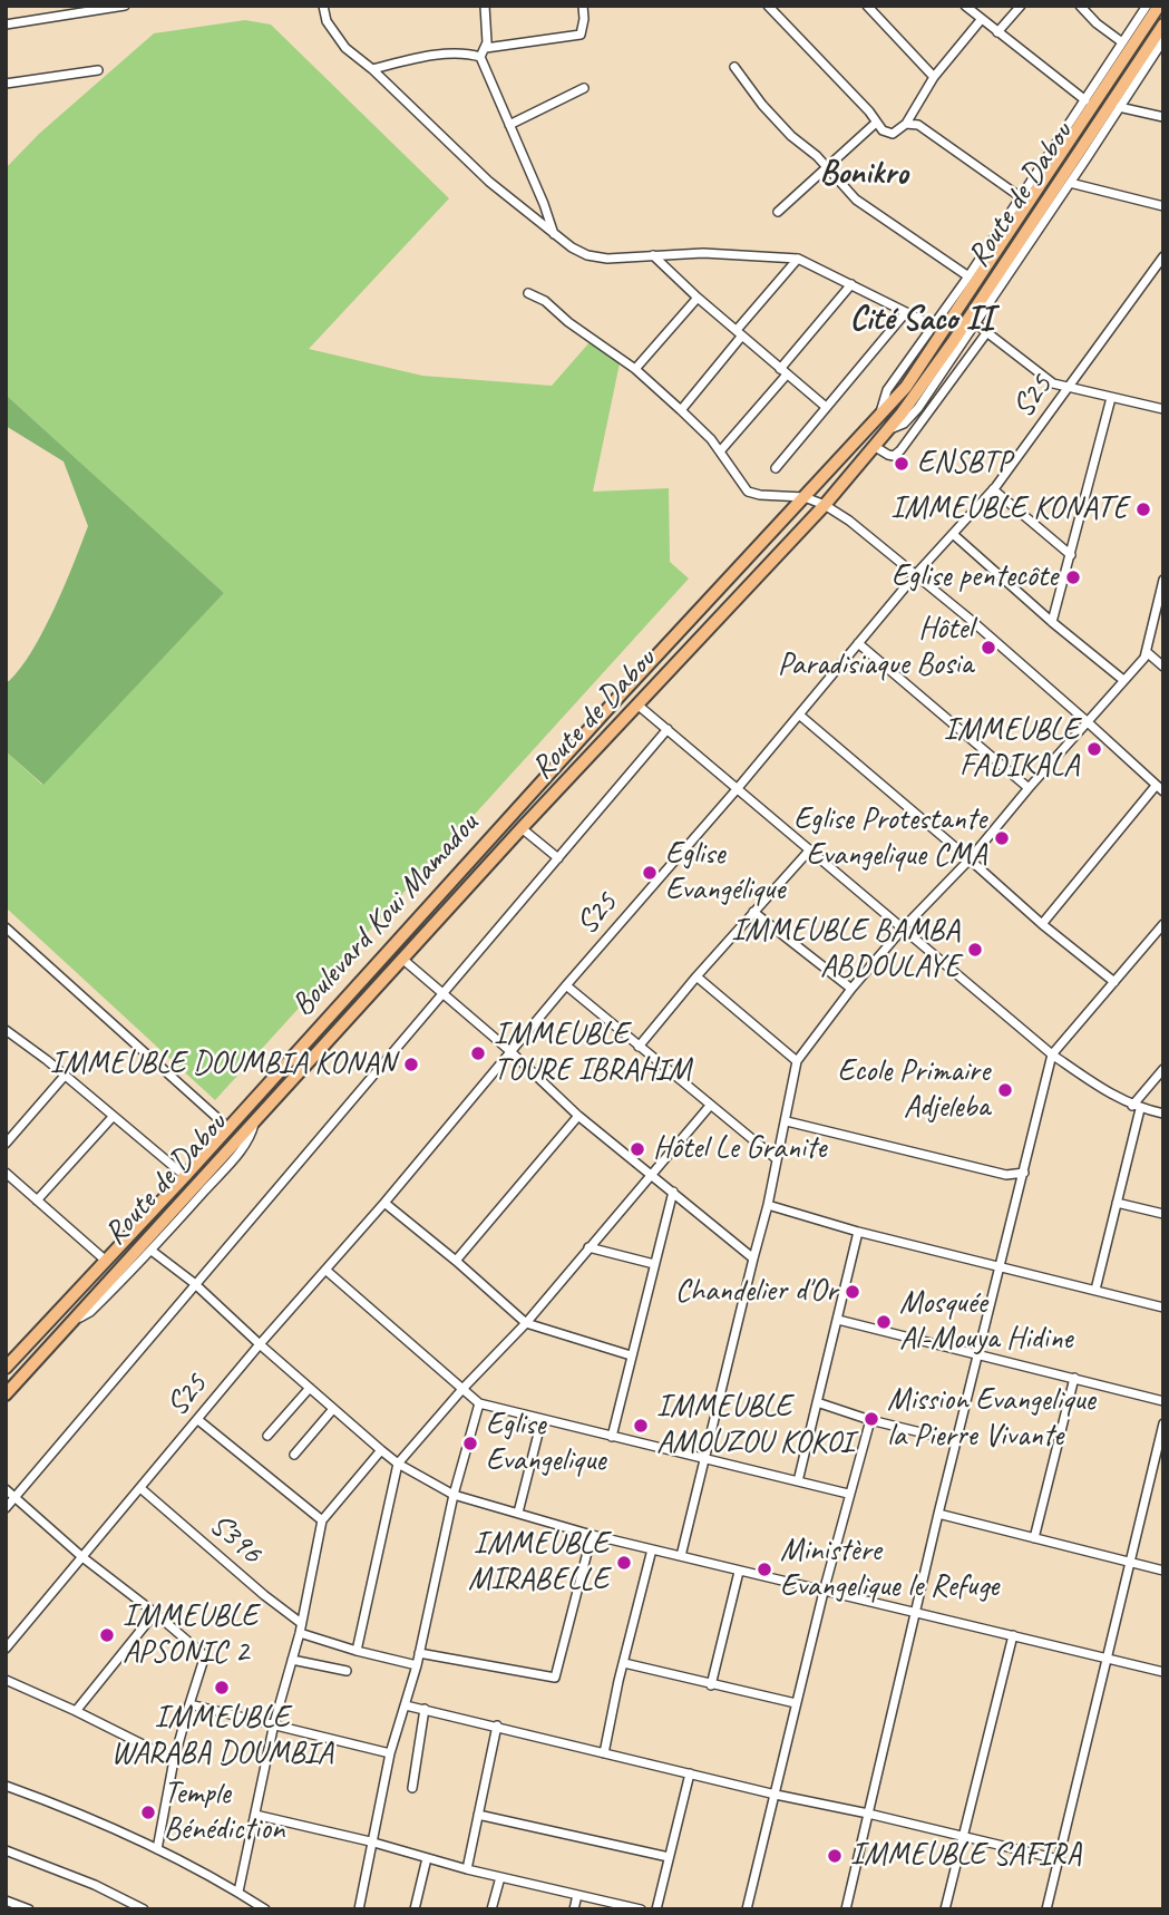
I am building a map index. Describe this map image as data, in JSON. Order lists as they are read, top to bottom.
{
  "streets": {
    "main road": ["Route de Dabou", "Boulevard Koui Mamadou"],
    "street": ["S25", "S396"]
  },
  "crossings": [
    ["Route de Dabou", "Boulevard Koui Mamadou"],
    ["S25", "S396"]
  ],
  "districts": ["Bonikro", "Cité Saco II"],
  "places": [
    "ENSBTP",
    "IMMEUBLE KONATE",
    "Eglise pentecôte",
    "Hôtel Paradisiaque Bosia",
    "IMMEUBLE FADIKALA",
    "Eglise Protestante Evangelique CMA",
    "Eglise Evangélique",
    "IMMEUBLE BAMBA ABDOULAYE",
    "IMMEUBLE TOURE IBRAHIM",
    "IMMEUBLE DOUMBIA KONAN",
    "Ecole Primaire Adjeleba",
    "Hôtel Le Granite",
    "Chandelier d'Or",
    "Mosquée Al-Mouya Hidine",
    "Mission Evangelique la Pierre Vivante",
    "IMMEUBLE AMOUZOU KOKOI",
    "Eglise Evangelique",
    "IMMEUBLE MIRABELLE",
    "Ministère Evangelique le Refuge",
    "IMMEUBLE APSONIC 2",
    "IMMEUBLE WARABA DOUMBIA",
    "Temple Bénédiction",
    "IMMEUBLE SAFIRA"
  ]
}
